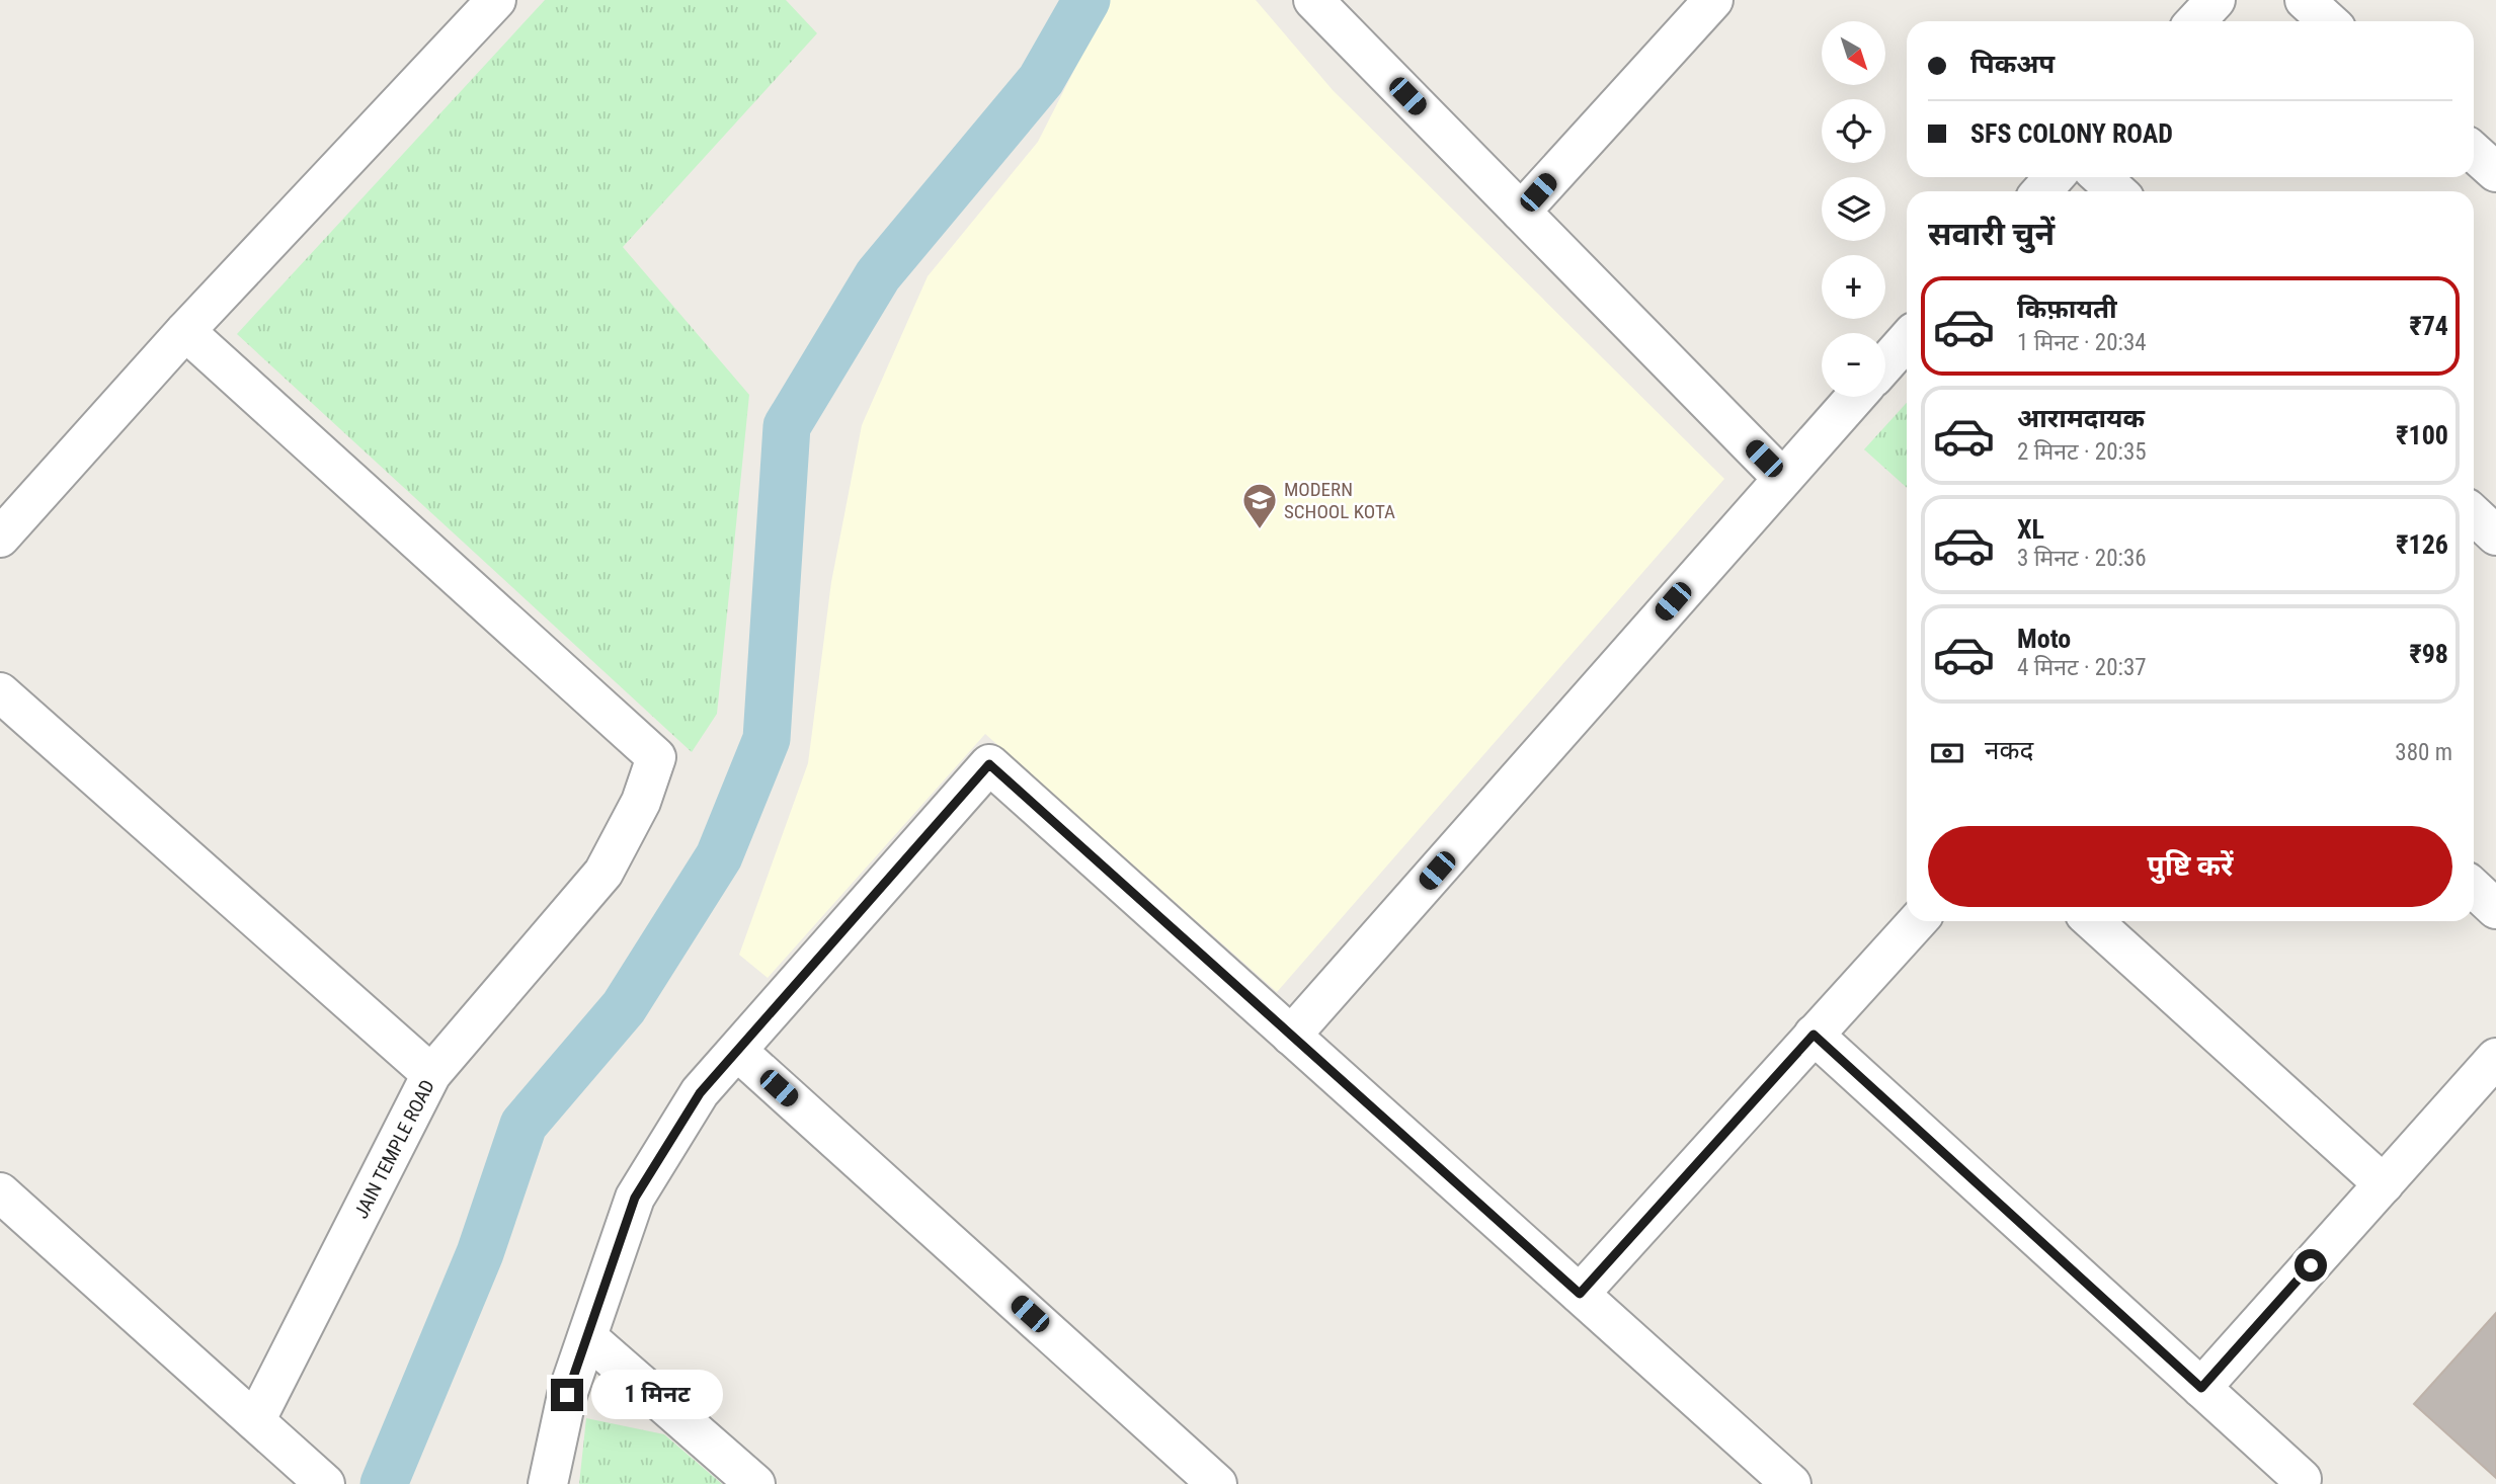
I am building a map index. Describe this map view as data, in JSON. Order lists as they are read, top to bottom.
{
  "streets": {
    "street": ["JAIN TEMPLE ROAD"]
  },
  "places": {
    "school or university": ["MODERN SCHOOL KOTA"]
  },
  "north": "bottom right",
  "page": {
    "map_buttons": ["+", "−"],
    "banner": ["पिकअप", "SFS COLONY ROAD"],
    "heading": "सवारी चुनें",
    "list": [
      {
        "name": "किफ़ायती",
        "note": "1 मिनट · 20:34",
        "value": "₹74"
      },
      {
        "name": "आरामदायक",
        "note": "2 मिनट · 20:35",
        "value": "₹100"
      },
      {
        "name": "XL",
        "note": "3 मिनट · 20:36",
        "value": "₹126"
      },
      {
        "name": "Moto",
        "note": "4 मिनट · 20:37",
        "value": "₹98"
      }
    ],
    "pay": ["नकद", "380 m"],
    "buttons": "पुष्टि करें",
    "bubble": "1 मिनट"
  }
}
